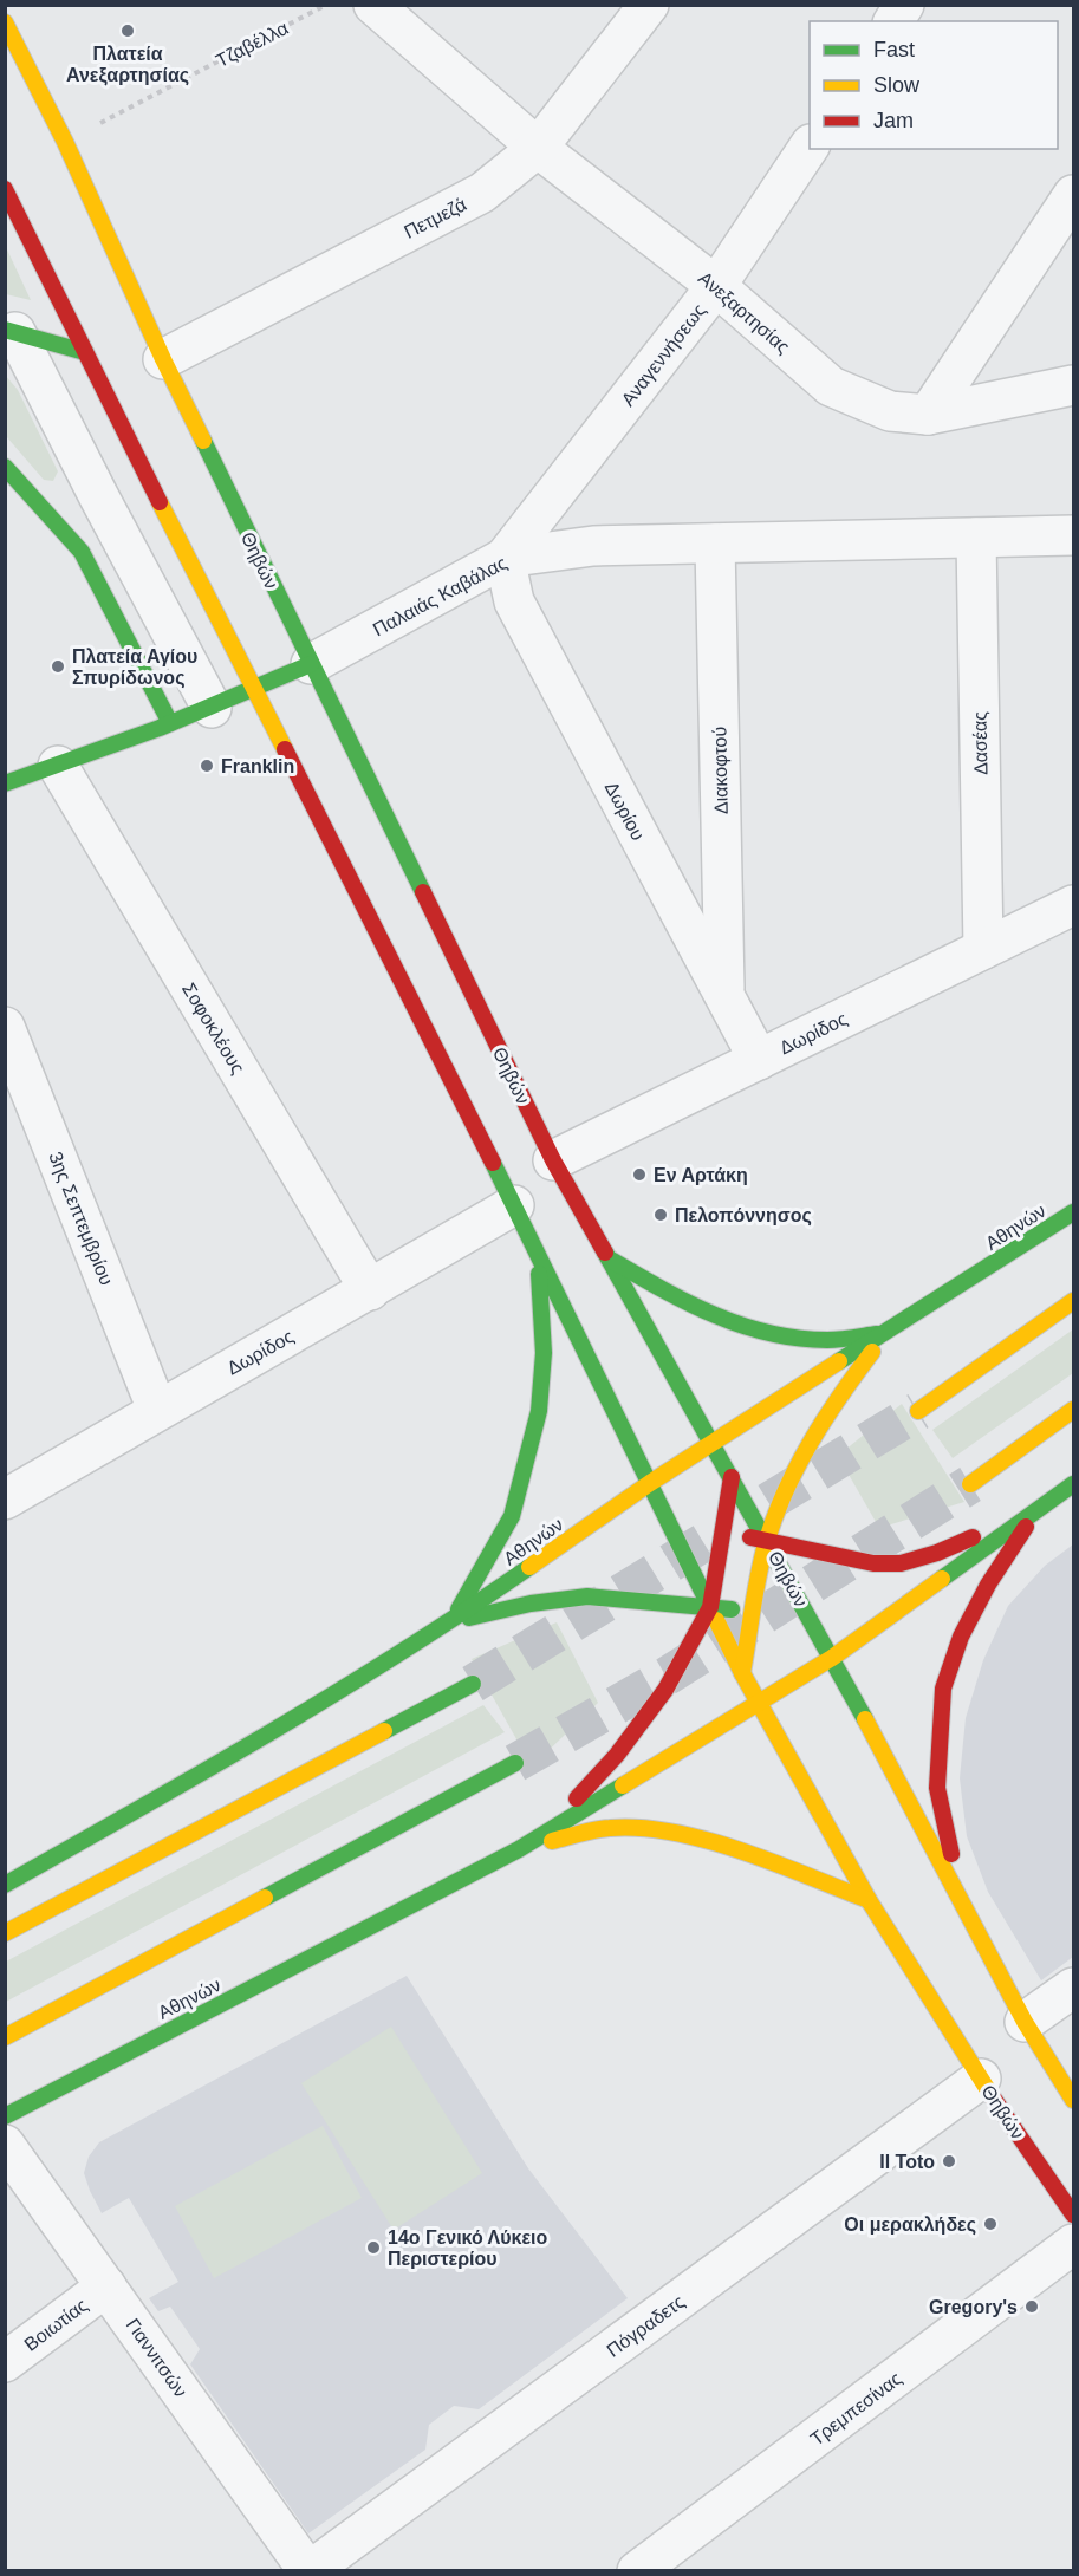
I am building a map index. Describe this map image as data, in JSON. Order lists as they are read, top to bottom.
{
  "streets": {
    "main road": ["Θηβών", "Παλαιάς Καβάλας", "Αθηνών"],
    "street": [
      "Πετμεζά",
      "Ανεξαρτησίας",
      "Αναγεννήσεως",
      "Δασέας",
      "Διακοφτού",
      "Δωρίου",
      "Σοφοκλέους",
      "Δωρίδος",
      "3ης Σεπτεμβρίου",
      "Βοιωτίας",
      "Πόγραδετς",
      "Γιαννιτσών",
      "Τρεμπεσίνας"
    ],
    "path": ["Τζαβέλλα"]
  },
  "crossings": [
    ["Τζαβέλλα", "Θηβών"],
    ["Πετμεζά", "Ανεξαρτησίας"],
    ["Πετμεζά", "Θηβών"],
    ["Ανεξαρτησίας", "Αναγεννήσεως"],
    ["Αναγεννήσεως", "Παλαιάς Καβάλας"],
    ["Αναγεννήσεως", "Δωρίου"],
    ["Θηβών", "Παλαιάς Καβάλας"],
    ["Θηβών", "Δωρίδος"],
    ["Θηβών", "Αθηνών"],
    ["Θηβών", "Πόγραδετς"],
    ["Παλαιάς Καβάλας", "Δασέας"],
    ["Παλαιάς Καβάλας", "Διακοφτού"],
    ["Παλαιάς Καβάλας", "Δωρίου"],
    ["Παλαιάς Καβάλας", "Σοφοκλέους"],
    ["Δασέας", "Δωρίδος"],
    ["Διακοφτού", "Δωρίου"],
    ["Δωρίου", "Δωρίδος"],
    ["Σοφοκλέους", "Δωρίδος"],
    ["Δωρίδος", "3ης Σεπτεμβρίου"],
    ["Βοιωτίας", "Γιαννιτσών"],
    ["Πόγραδετς", "Γιαννιτσών"]
  ],
  "places": [
    "Πλατεία Ανεξαρτησίας",
    "Πλατεία Αγίου Σπυρίδωνος",
    "Franklin",
    "Εν Αρτάκη",
    "Πελοπόννησος",
    "Il Toto",
    "Οι μερακλήδες",
    "14ο Γενικό Λύκειο Περιστερίου",
    "Gregory's"
  ],
  "legend": ["Fast", "Slow", "Jam"]
}
